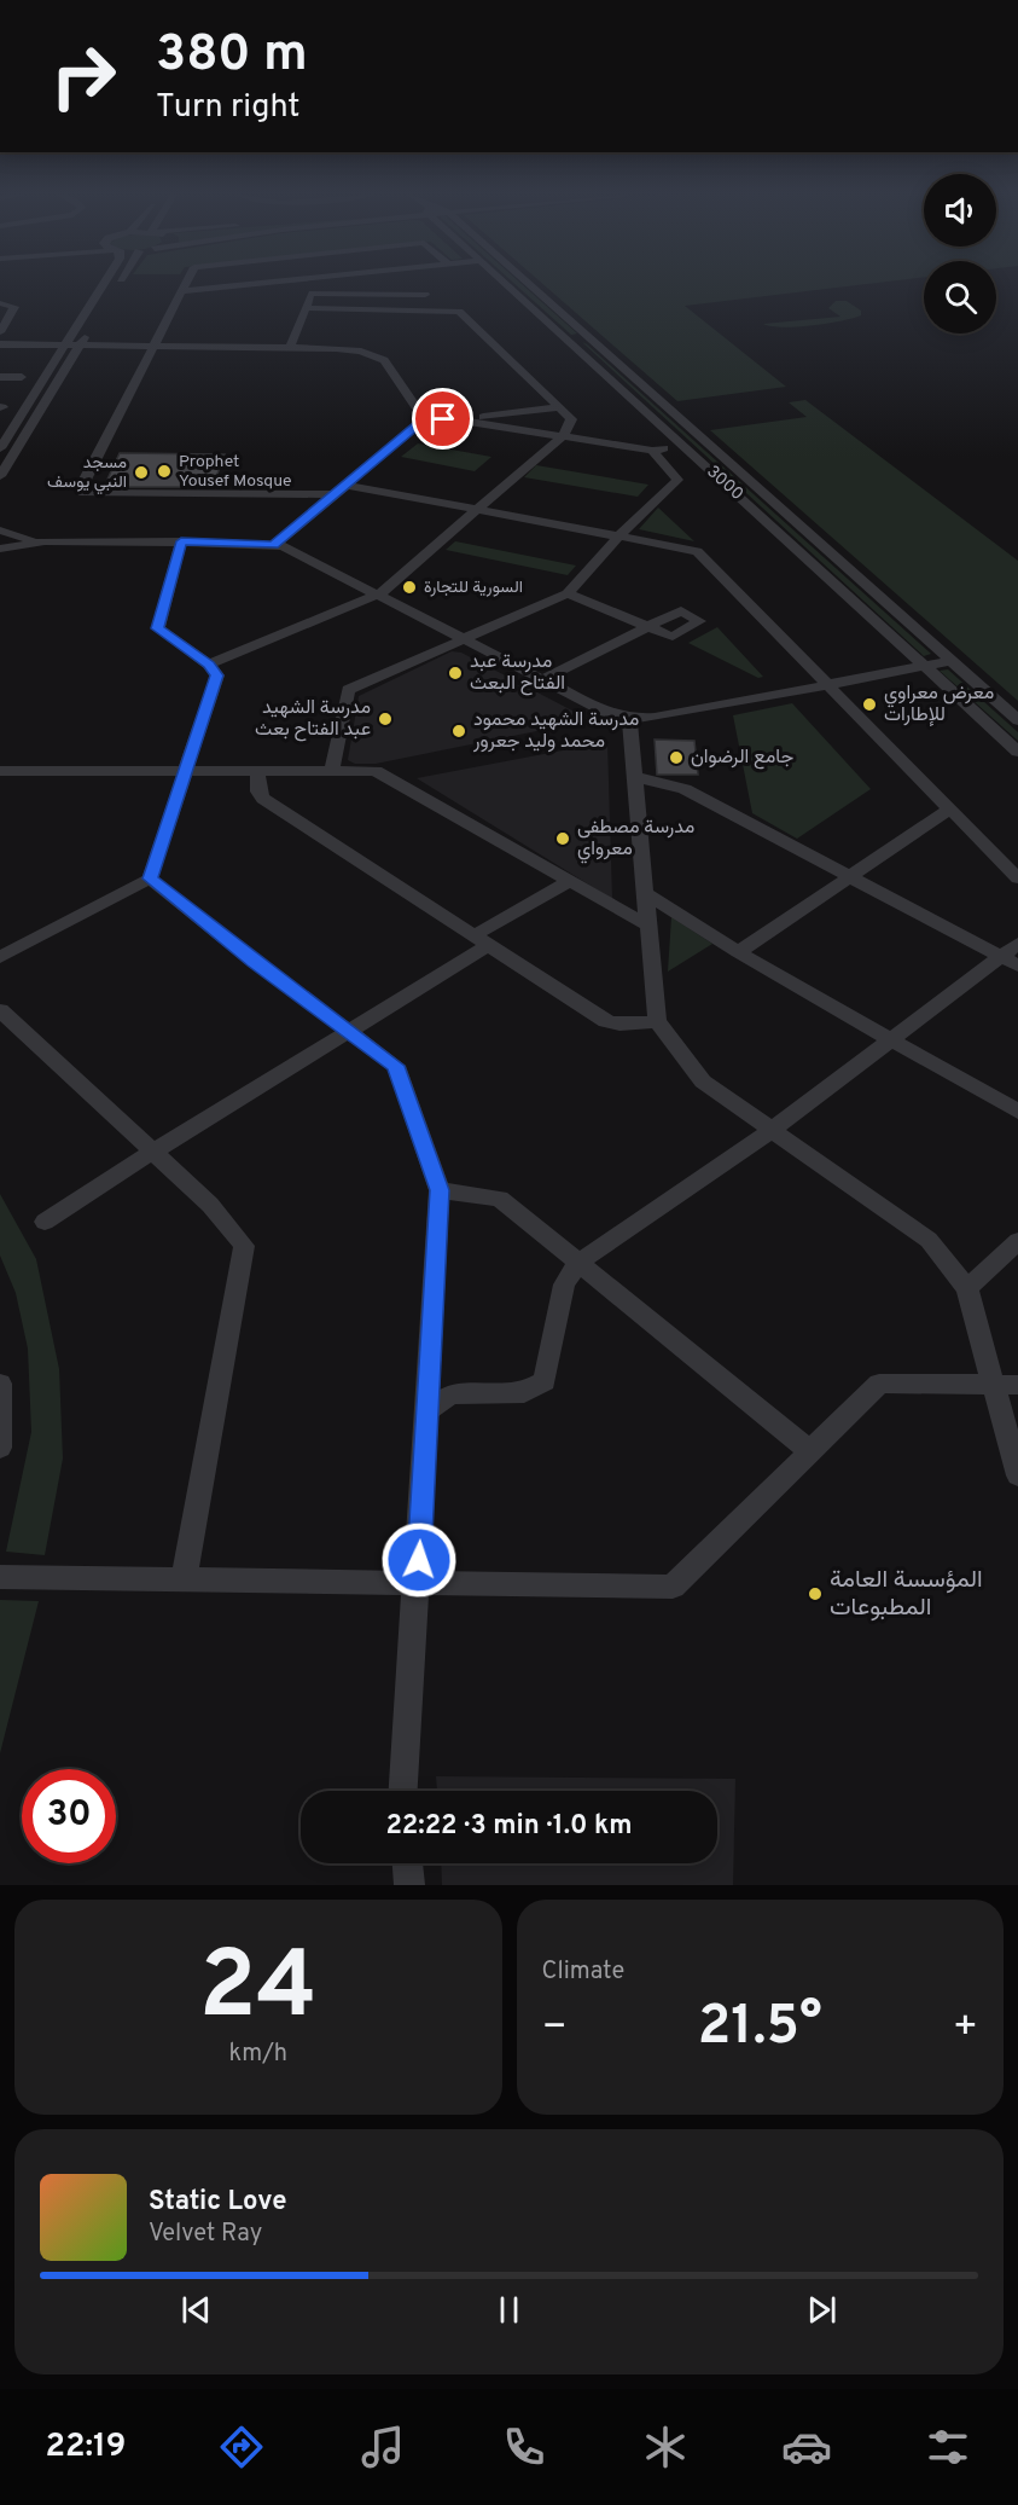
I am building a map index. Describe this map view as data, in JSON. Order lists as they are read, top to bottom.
{
  "streets": {
    "street": ["3000"]
  },
  "places": [
    "Prophet Yousef Mosque",
    "مسجد النبي يوسف",
    "السورية للتجارة",
    "مدرسة عبد الفتاح البعث",
    "معرض معراوي للإطارات",
    "مدرسة الشهيد عبد الفتاح بعث",
    "مدرسة الشهيد محمود محمد وليد جعرور",
    "جامع الرضوان",
    "مدرسة مصطفى معرواي",
    "المؤسسة العامة المطبوعات"
  ],
  "page": {
    "turn": ["380 m", "Turn right"],
    "limit": "30",
    "trip": "22:22 · 3 min · 1.0 km",
    "tile": [
      ["24", "km/h"],
      "Climate"
    ],
    "heat": ["−", "21.5°", "+"],
    "song": ["Static Love", "Velvet Ray"],
    "tabs": "22:19"
  }
}
